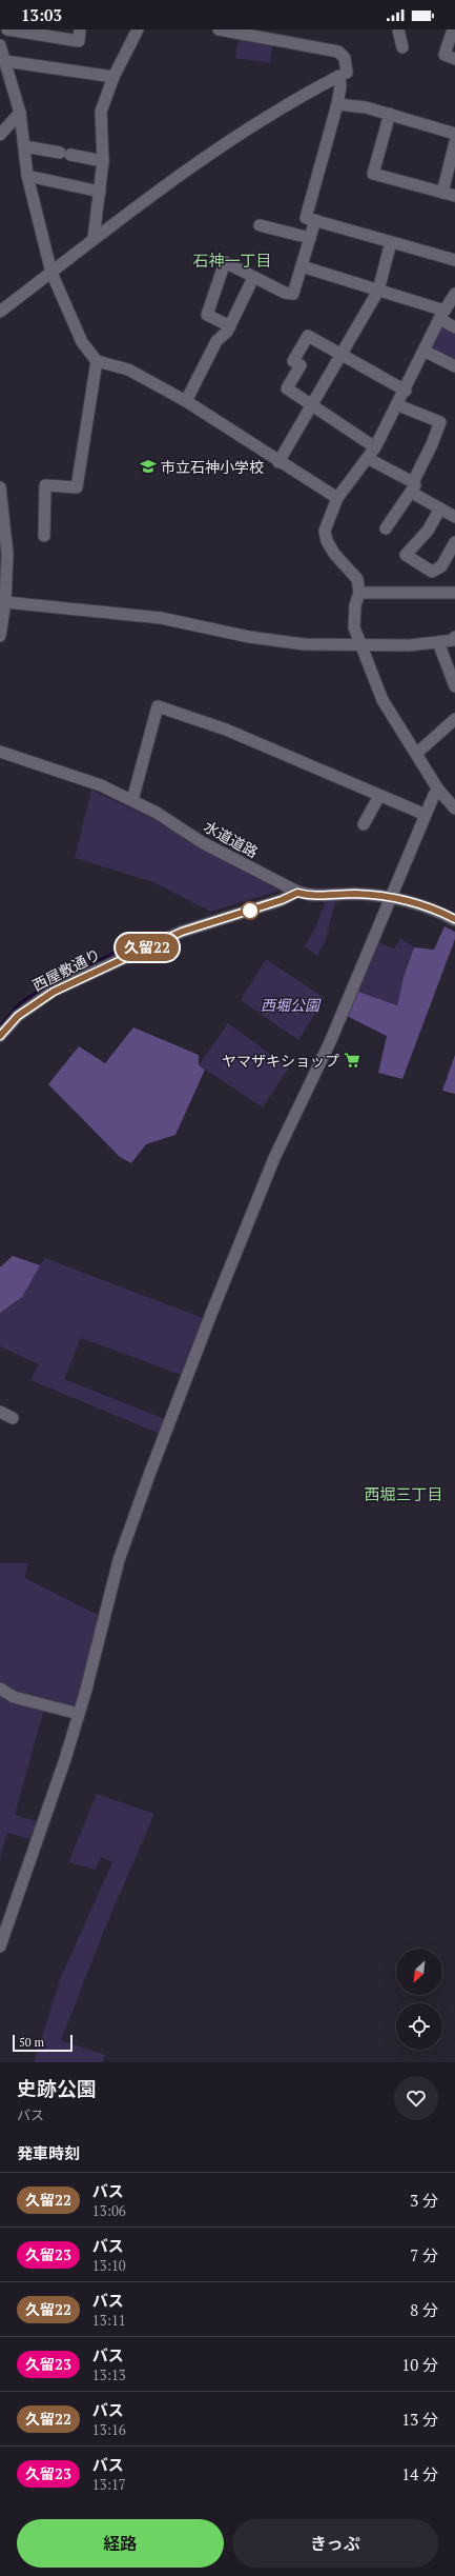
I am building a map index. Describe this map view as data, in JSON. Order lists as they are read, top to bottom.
{
  "streets": {
    "street": ["水道道路", "西屋敷通り"]
  },
  "crossings": [
    ["水道道路", "西屋敷通り"]
  ],
  "districts": ["石神一丁目", "西堀三丁目"],
  "parks": ["西堀公園"],
  "places": {
    "school or university": ["市立石神小学校"],
    "supermarket": ["ヤマザキショップ"]
  },
  "lines": ["bus line 久留22"],
  "scale_bar": "50 m",
  "north": "bottom left",
  "page": {
    "status": "13:03",
    "on_map": "久留22",
    "scale": "50 m",
    "heading": [
      ["史跡公園", "バス"],
      "発車時刻"
    ],
    "list": [
      {
        "mark": "久留22",
        "name": "バス",
        "note": "13:06",
        "value": "3 分"
      },
      {
        "mark": "久留23",
        "name": "バス",
        "note": "13:10",
        "value": "7 分"
      },
      {
        "mark": "久留22",
        "name": "バス",
        "note": "13:11",
        "value": "8 分"
      },
      {
        "mark": "久留23",
        "name": "バス",
        "note": "13:13",
        "value": "10 分"
      },
      {
        "mark": "久留22",
        "name": "バス",
        "note": "13:16",
        "value": "13 分"
      },
      {
        "mark": "久留23",
        "name": "バス",
        "note": "13:17",
        "value": "14 分"
      }
    ],
    "buttons": ["経路", "きっぷ"]
  }
}
